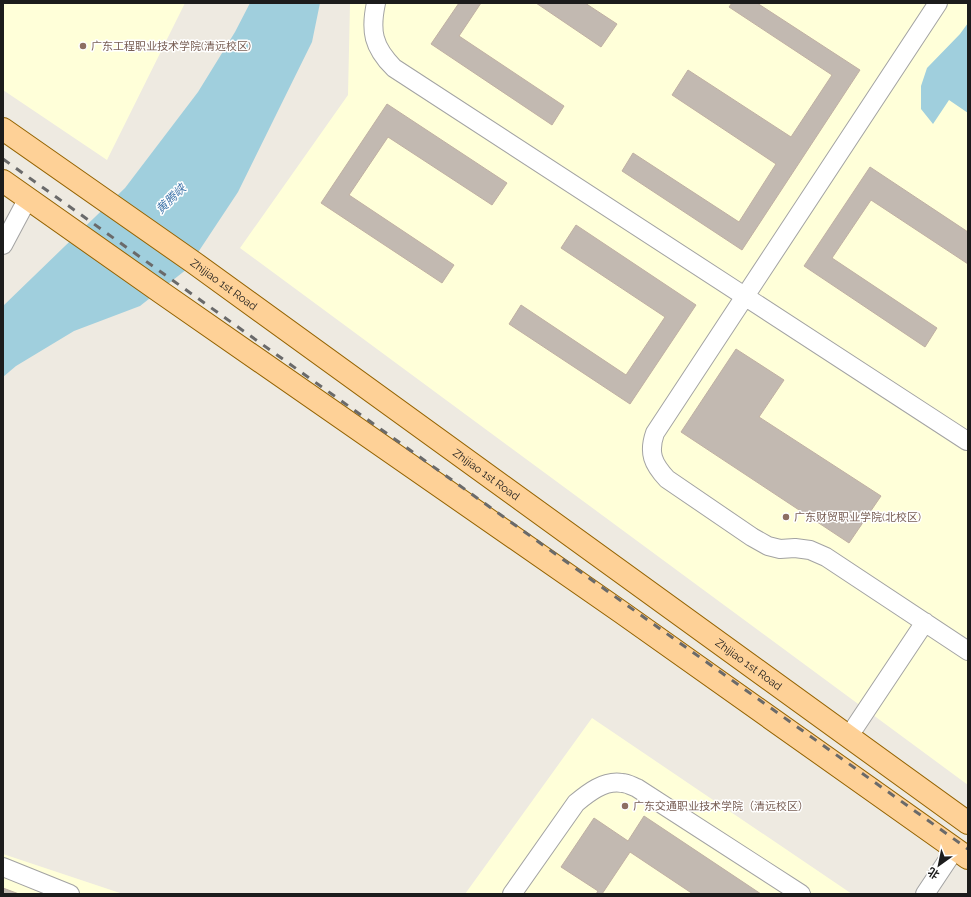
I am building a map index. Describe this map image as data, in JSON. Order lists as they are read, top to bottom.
{
  "streets": {
    "main road": ["Zhijiao 1st Road"]
  },
  "water": ["黄腾峡"],
  "places": ["广东工程职业技术学院(清远校区)", "广东财贸职业学院(北校区)", "广东交通职业技术学院（清远校区）"],
  "north": "bottom left"
}
